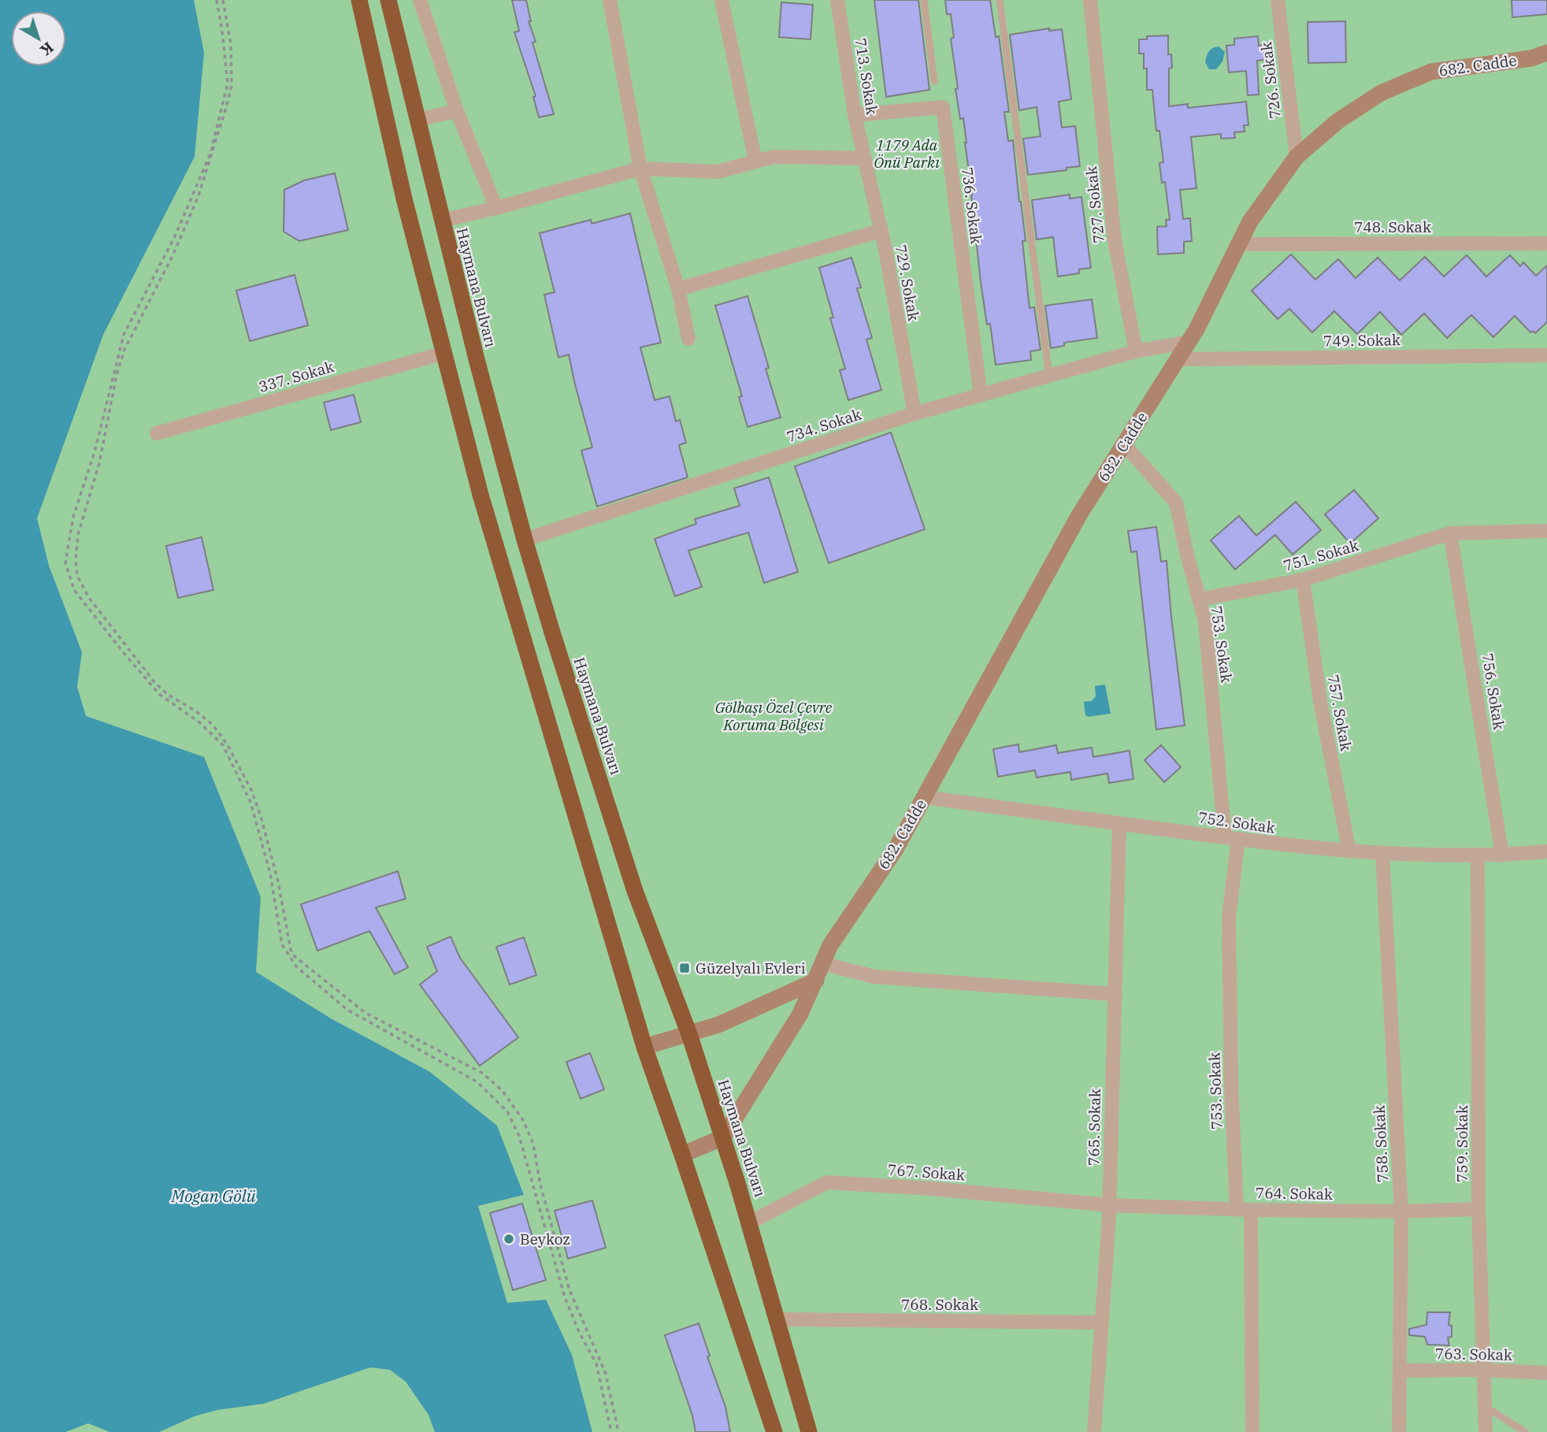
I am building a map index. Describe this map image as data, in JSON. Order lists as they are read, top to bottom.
{
  "streets": {
    "highway": ["Haymana Bulvarı"],
    "main road": ["682. Cadde"],
    "street": [
      "713. Sokak",
      "726. Sokak",
      "727. Sokak",
      "736. Sokak",
      "748. Sokak",
      "729. Sokak",
      "749. Sokak",
      "337. Sokak",
      "734. Sokak",
      "751. Sokak",
      "753. Sokak",
      "756. Sokak",
      "757. Sokak",
      "752. Sokak",
      "765. Sokak",
      "758. Sokak",
      "759. Sokak",
      "767. Sokak",
      "764. Sokak",
      "768. Sokak",
      "763. Sokak"
    ]
  },
  "crossings": [
    ["682. Cadde", "726. Sokak"],
    ["682. Cadde", "748. Sokak"],
    ["682. Cadde", "Haymana Bulvarı"],
    ["682. Cadde", "749. Sokak"],
    ["682. Cadde", "753. Sokak"],
    ["682. Cadde", "752. Sokak"],
    ["713. Sokak", "736. Sokak"],
    ["713. Sokak", "729. Sokak"],
    ["727. Sokak", "734. Sokak"],
    ["736. Sokak", "734. Sokak"],
    ["729. Sokak", "734. Sokak"],
    ["Haymana Bulvarı", "734. Sokak"],
    ["Haymana Bulvarı", "767. Sokak"],
    ["Haymana Bulvarı", "768. Sokak"],
    ["751. Sokak", "753. Sokak"],
    ["751. Sokak", "756. Sokak"],
    ["751. Sokak", "757. Sokak"],
    ["753. Sokak", "752. Sokak"],
    ["753. Sokak", "764. Sokak"],
    ["756. Sokak", "752. Sokak"],
    ["757. Sokak", "752. Sokak"],
    ["752. Sokak", "765. Sokak"],
    ["752. Sokak", "758. Sokak"],
    ["752. Sokak", "759. Sokak"],
    ["765. Sokak", "767. Sokak"],
    ["765. Sokak", "764. Sokak"],
    ["765. Sokak", "768. Sokak"],
    ["758. Sokak", "764. Sokak"],
    ["758. Sokak", "763. Sokak"],
    ["759. Sokak", "764. Sokak"],
    ["759. Sokak", "763. Sokak"],
    ["767. Sokak", "764. Sokak"]
  ],
  "water": ["Mogan Gölü"],
  "parks": ["1179 Ada Önü Parkı", "Gölbaşı Özel Çevre Koruma Bölgesi"],
  "places": {
    "transit": ["Güzelyalı Evleri"],
    "other": ["Beykoz"]
  },
  "north": "bottom right"
}
